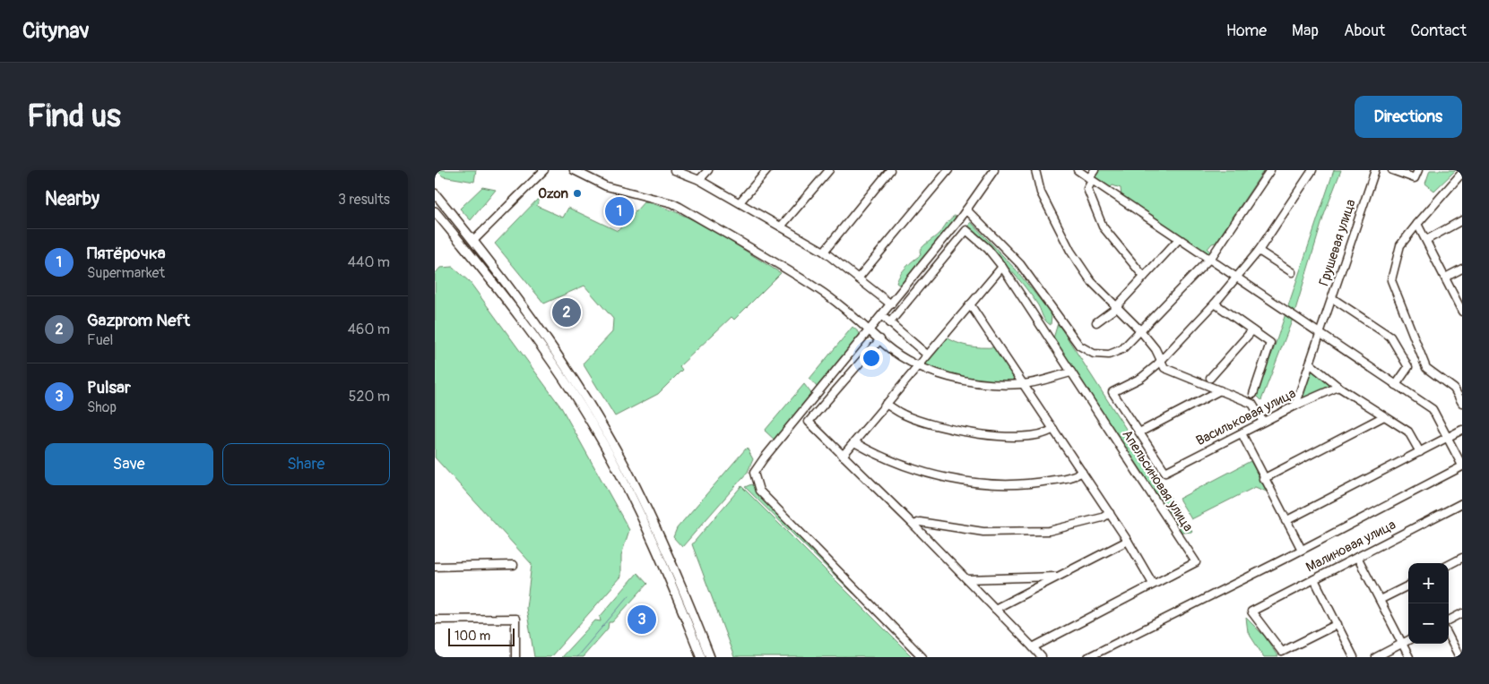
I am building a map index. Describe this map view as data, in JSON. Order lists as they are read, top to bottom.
{
  "streets": {
    "street": [
      "Грушевая улица",
      "Васильковая улица",
      "Апельсиновая улица",
      "Малиновая улица"
    ]
  },
  "crossings": [
    ["Грушевая улица", "Васильковая улица"]
  ],
  "places": ["Ozon"],
  "scale_bar": "100 m",
  "page": {
    "header": "Citynav",
    "nav": [
      "Home",
      "Map",
      "About",
      "Contact"
    ],
    "buttons": [
      "Directions",
      ["Save", "Share"]
    ],
    "title": "Find us",
    "heading": ["Nearby", "3 results"],
    "pins": ["1", "2", "3"],
    "list": [
      {
        "mark": "1",
        "name": "Пятёрочка",
        "note": "Supermarket",
        "value": "440 m"
      },
      {
        "mark": "2",
        "name": "Gazprom Neft",
        "note": "Fuel",
        "value": "460 m"
      },
      {
        "mark": "3",
        "name": "Pulsar",
        "note": "Shop",
        "value": "520 m"
      }
    ],
    "map_buttons": ["+", "−"],
    "scale": "100 m"
  }
}
